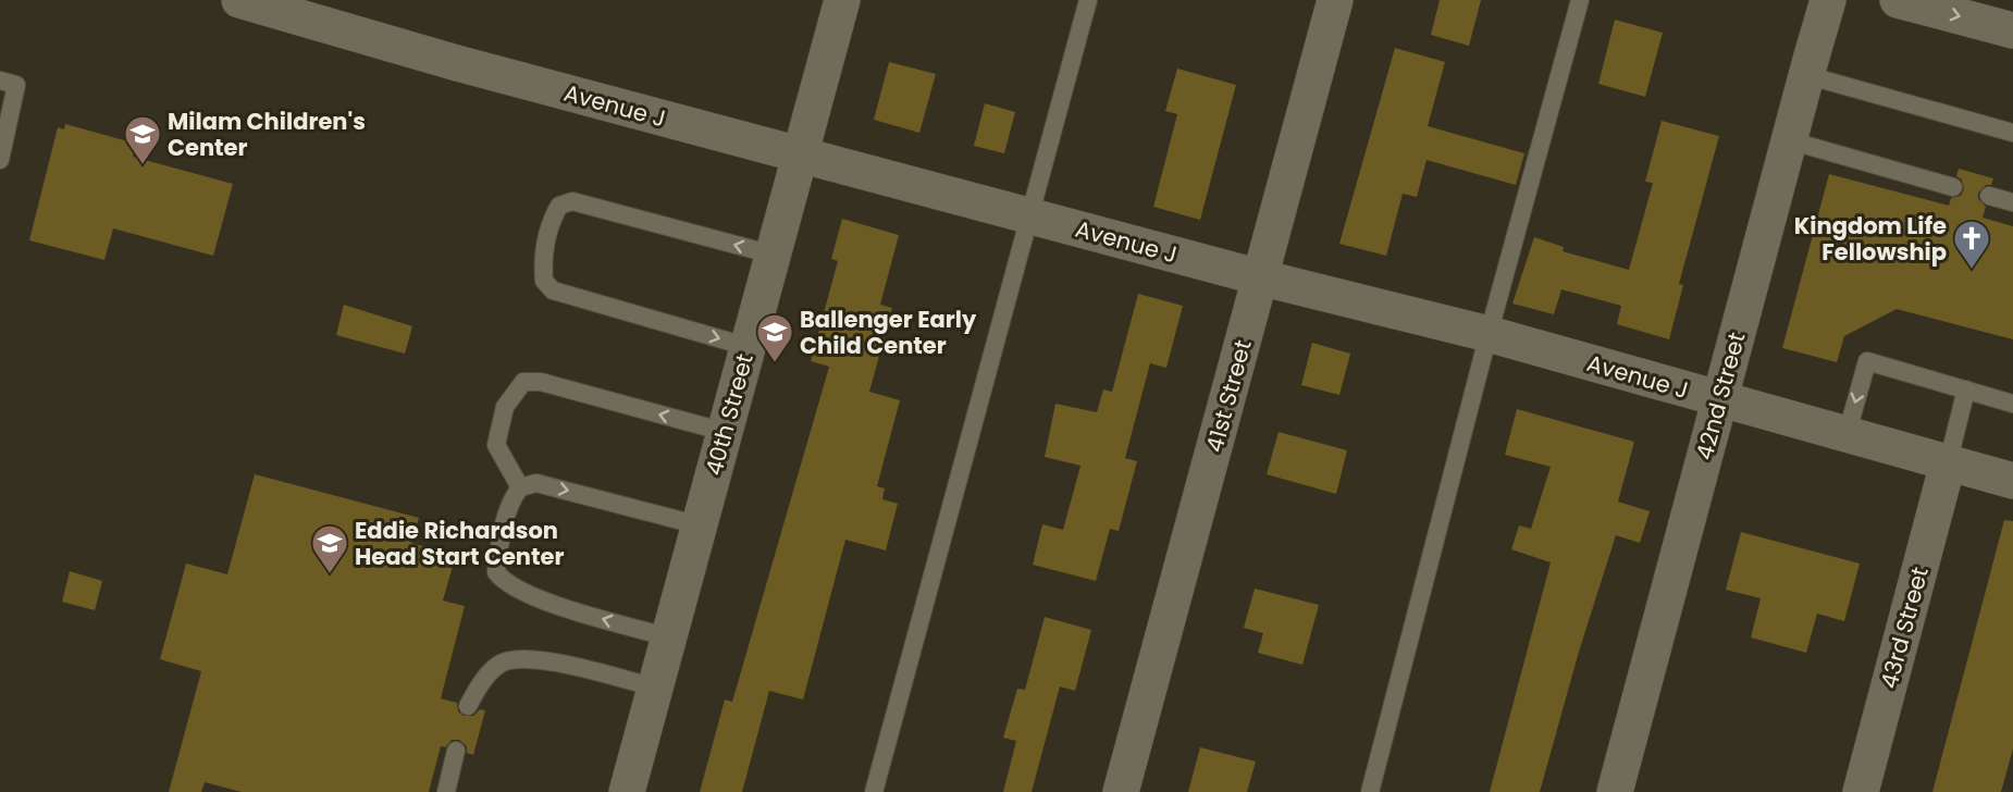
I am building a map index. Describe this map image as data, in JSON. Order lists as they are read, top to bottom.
{
  "streets": {
    "street": [
      "Avenue J",
      "41st Street",
      "42nd Street",
      "40th Street",
      "43rd Street"
    ]
  },
  "crossings": [
    ["Avenue J", "41st Street"],
    ["Avenue J", "42nd Street"],
    ["Avenue J", "40th Street"],
    ["Avenue J", "43rd Street"]
  ],
  "places": {
    "school or university": ["Milam Children's Center", "Ballenger Early Child Center", "Eddie Richardson Head Start Center"],
    "church": ["Kingdom Life Fellowship"]
  }
}
